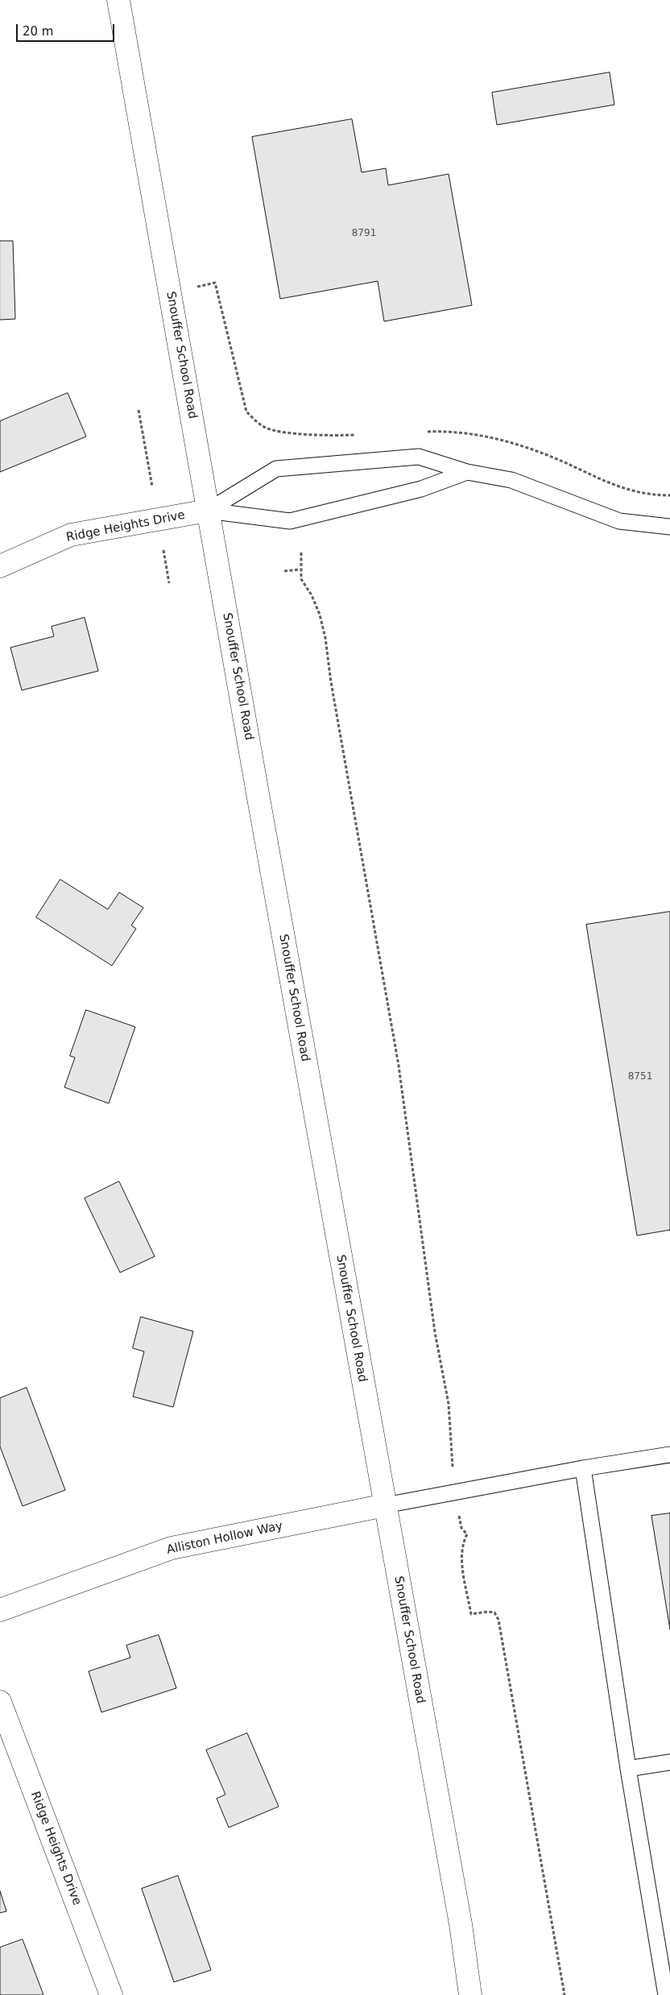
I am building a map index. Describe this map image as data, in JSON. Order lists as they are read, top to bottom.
{
  "streets": {
    "main road": ["Snouffer School Road", "Ridge Heights Drive", "Alliston Hollow Way"]
  },
  "crossings": [
    ["Snouffer School Road", "Ridge Heights Drive"],
    ["Snouffer School Road", "Alliston Hollow Way"]
  ],
  "house_numbers": ["8791", "8751"],
  "scale_bar": "20 m"
}
